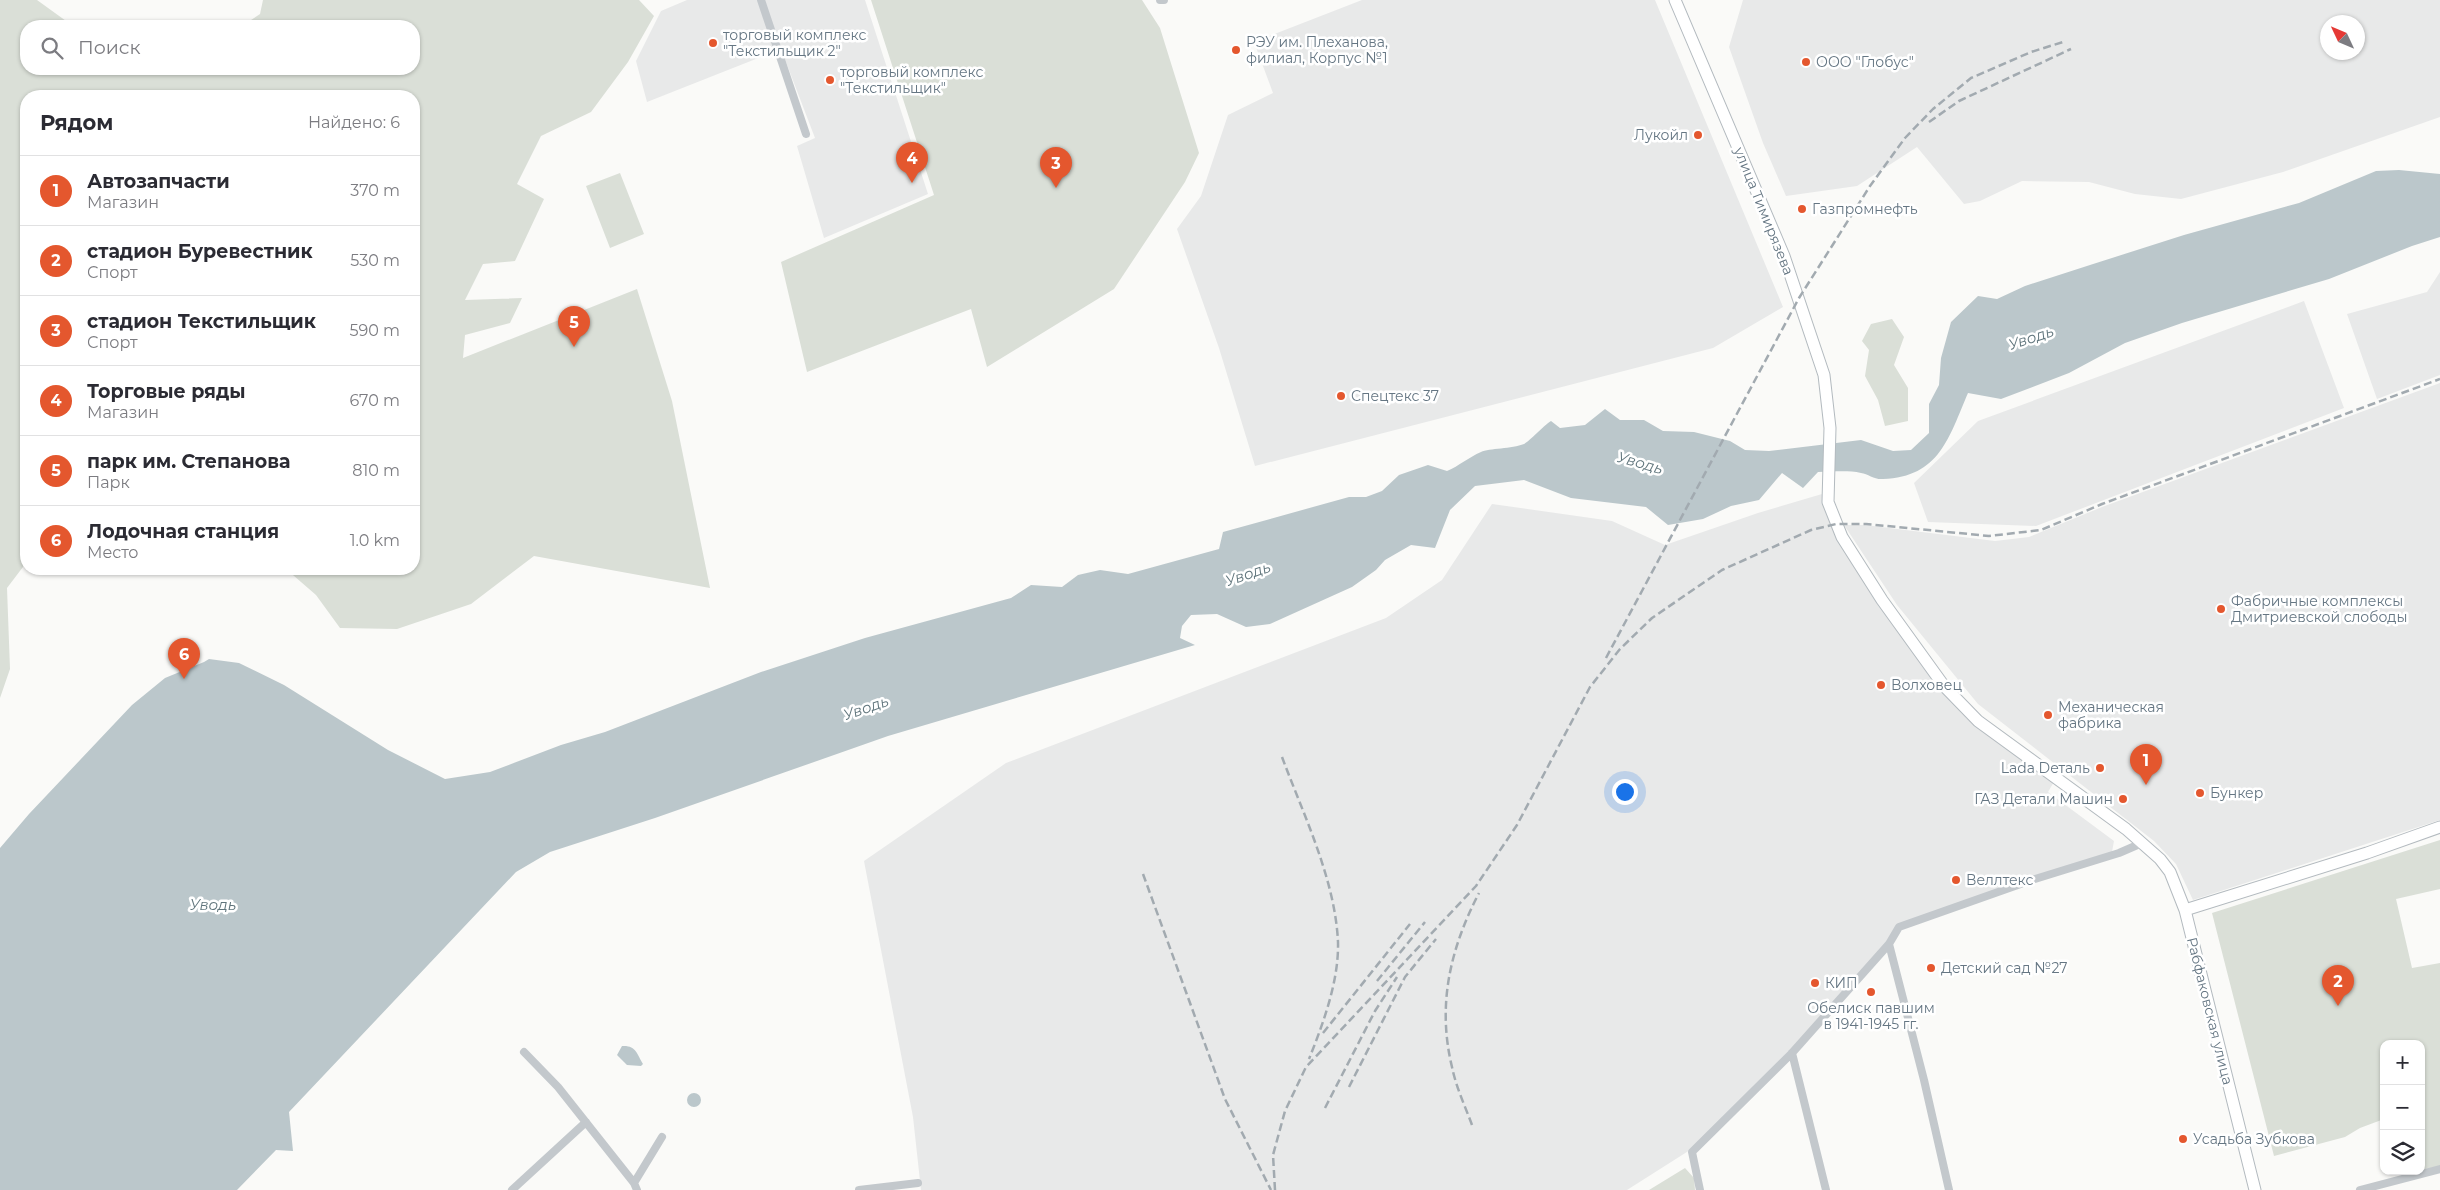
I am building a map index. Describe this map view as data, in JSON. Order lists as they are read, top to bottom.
{
  "streets": {
    "main road": ["улица Тимирязева", "Рабфаковская улица"]
  },
  "crossings": [
    ["улица Тимирязева", "Рабфаковская улица"]
  ],
  "water": ["Уводь"],
  "places": [
    "торговый комплекс \"Текстильщик 2\"",
    "РЭУ им. Плеханова, филиал, Корпус №1",
    "ООО \"Глобус\"",
    "торговый комплекс \"Текстильщик\"",
    "Лукойл",
    "Газпромнефть",
    "Спецтекс 37",
    "Фабричные комплексы Дмитриевской слободы",
    "Волховец",
    "Механическая фабрика",
    "Lada Dеталь",
    "Бункер",
    "ГАЗ Детали Машин",
    "Веллтекс",
    "Детский сад №27",
    "КИП",
    "Обелиск павшим в 1941-1945 гг.",
    "Усадьба Зубкова"
  ],
  "north": "top left",
  "page": {
    "search": "Поиск",
    "heading": ["Рядом", "Найдено: 6"],
    "pins": [
      "4",
      "3",
      "5",
      "6",
      "1",
      "2"
    ],
    "list": [
      {
        "mark": "1",
        "name": "Автозапчасти",
        "note": "Магазин",
        "value": "370 m"
      },
      {
        "mark": "2",
        "name": "стадион Буревестник",
        "note": "Спорт",
        "value": "530 m"
      },
      {
        "mark": "3",
        "name": "стадион Текстильщик",
        "note": "Спорт",
        "value": "590 m"
      },
      {
        "mark": "4",
        "name": "Торговые ряды",
        "note": "Магазин",
        "value": "670 m"
      },
      {
        "mark": "5",
        "name": "парк им. Степанова",
        "note": "Парк",
        "value": "810 m"
      },
      {
        "mark": "6",
        "name": "Лодочная станция",
        "note": "Место",
        "value": "1.0 km"
      }
    ],
    "map_buttons": ["+", "−"]
  }
}
